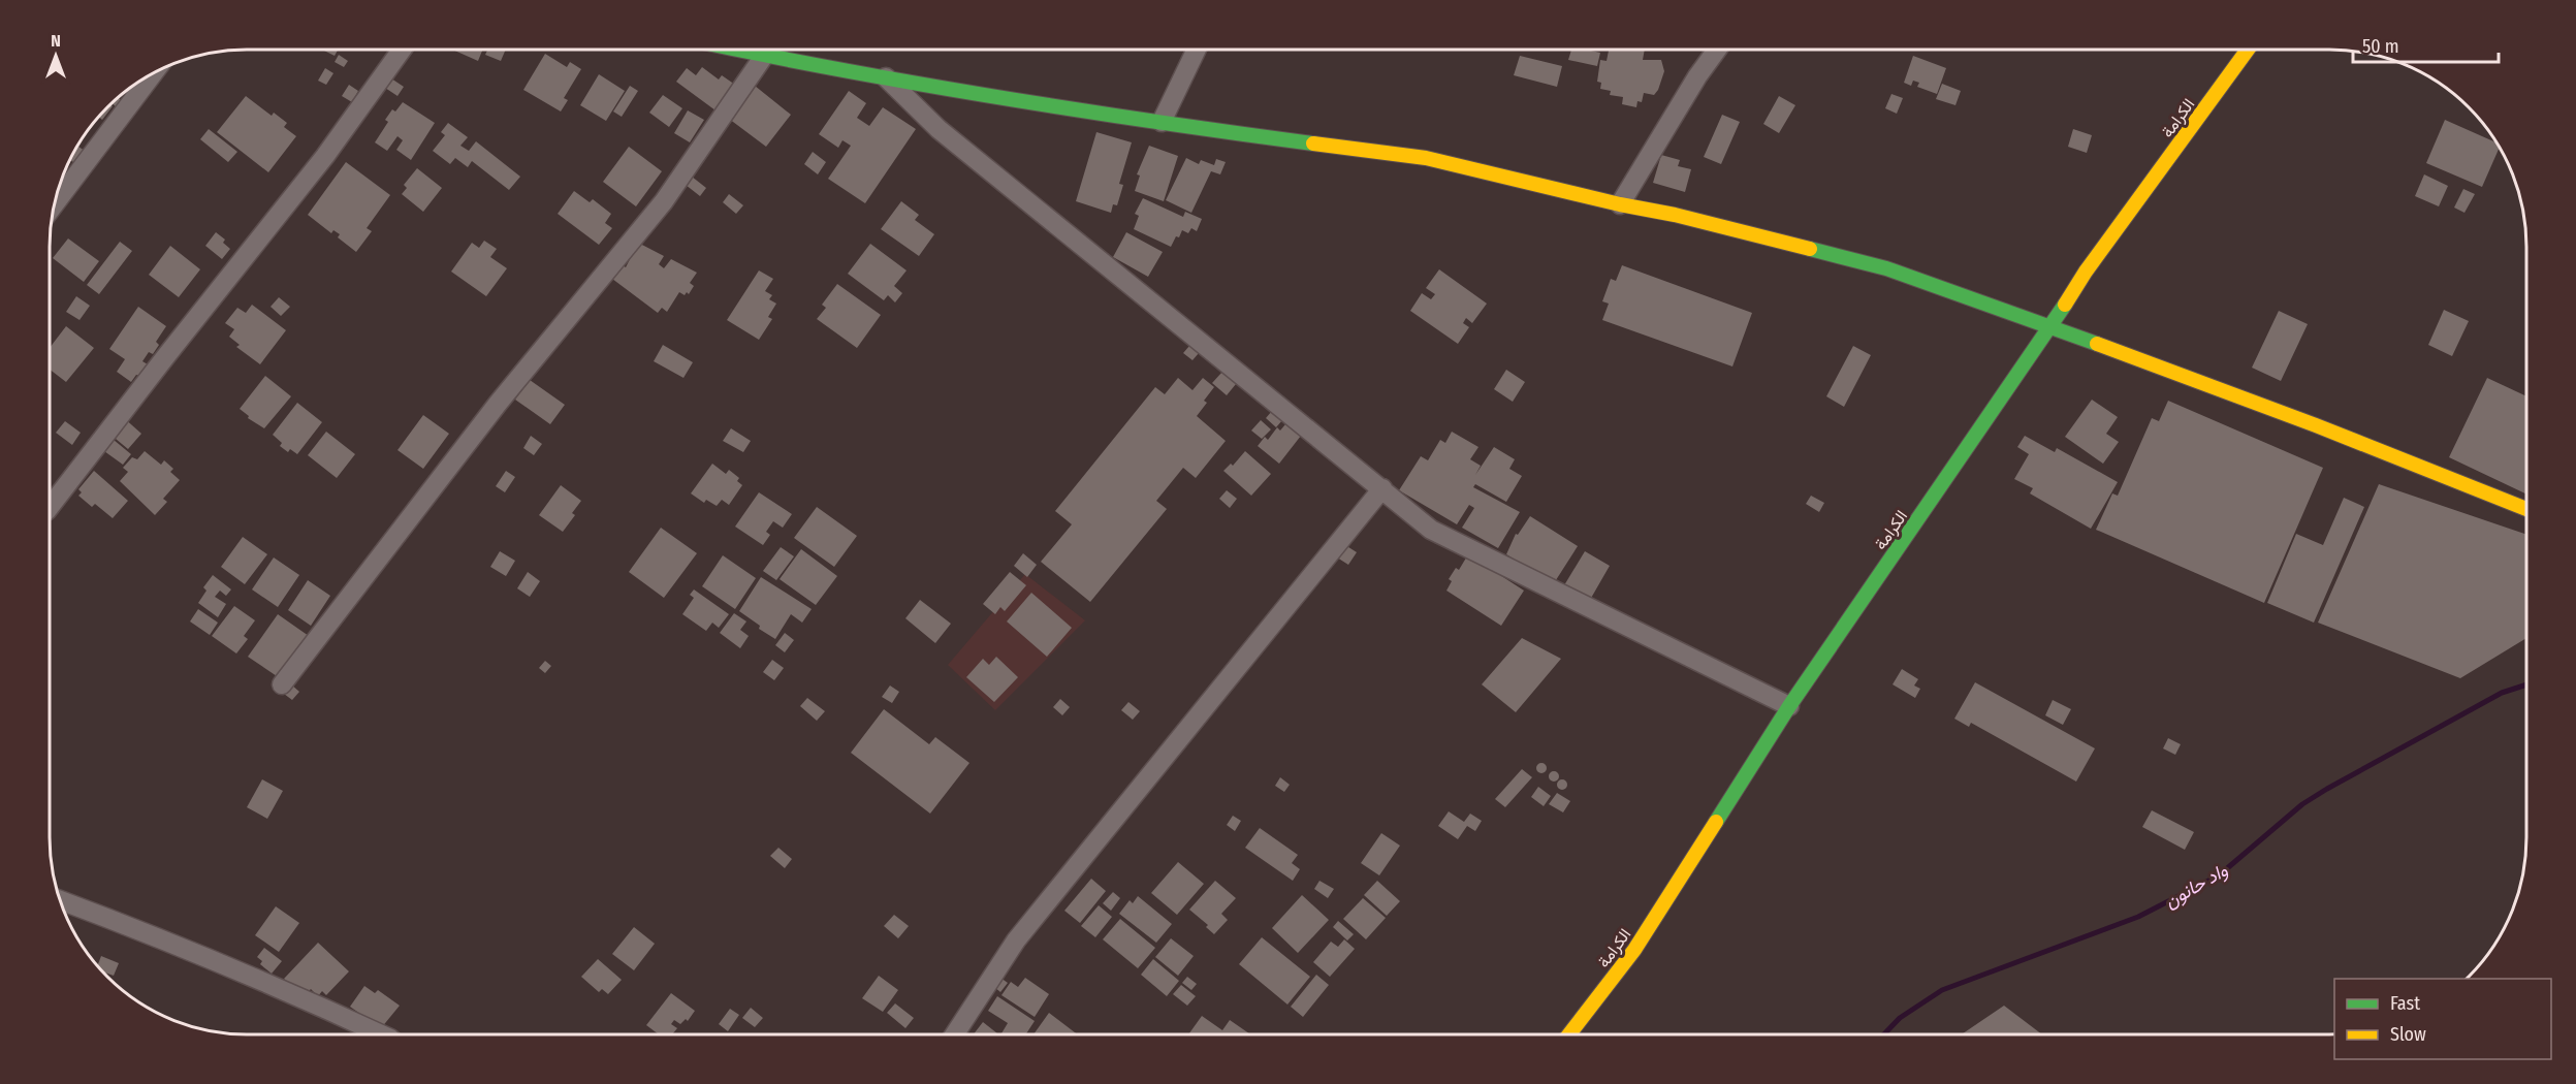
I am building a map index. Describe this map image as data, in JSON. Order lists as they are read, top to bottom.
{
  "streets": {
    "street": ["الكرامة"]
  },
  "water": ["واد حانون"],
  "legend": ["Fast", "Slow"],
  "scale_bar": "50 m",
  "north": "top"
}
